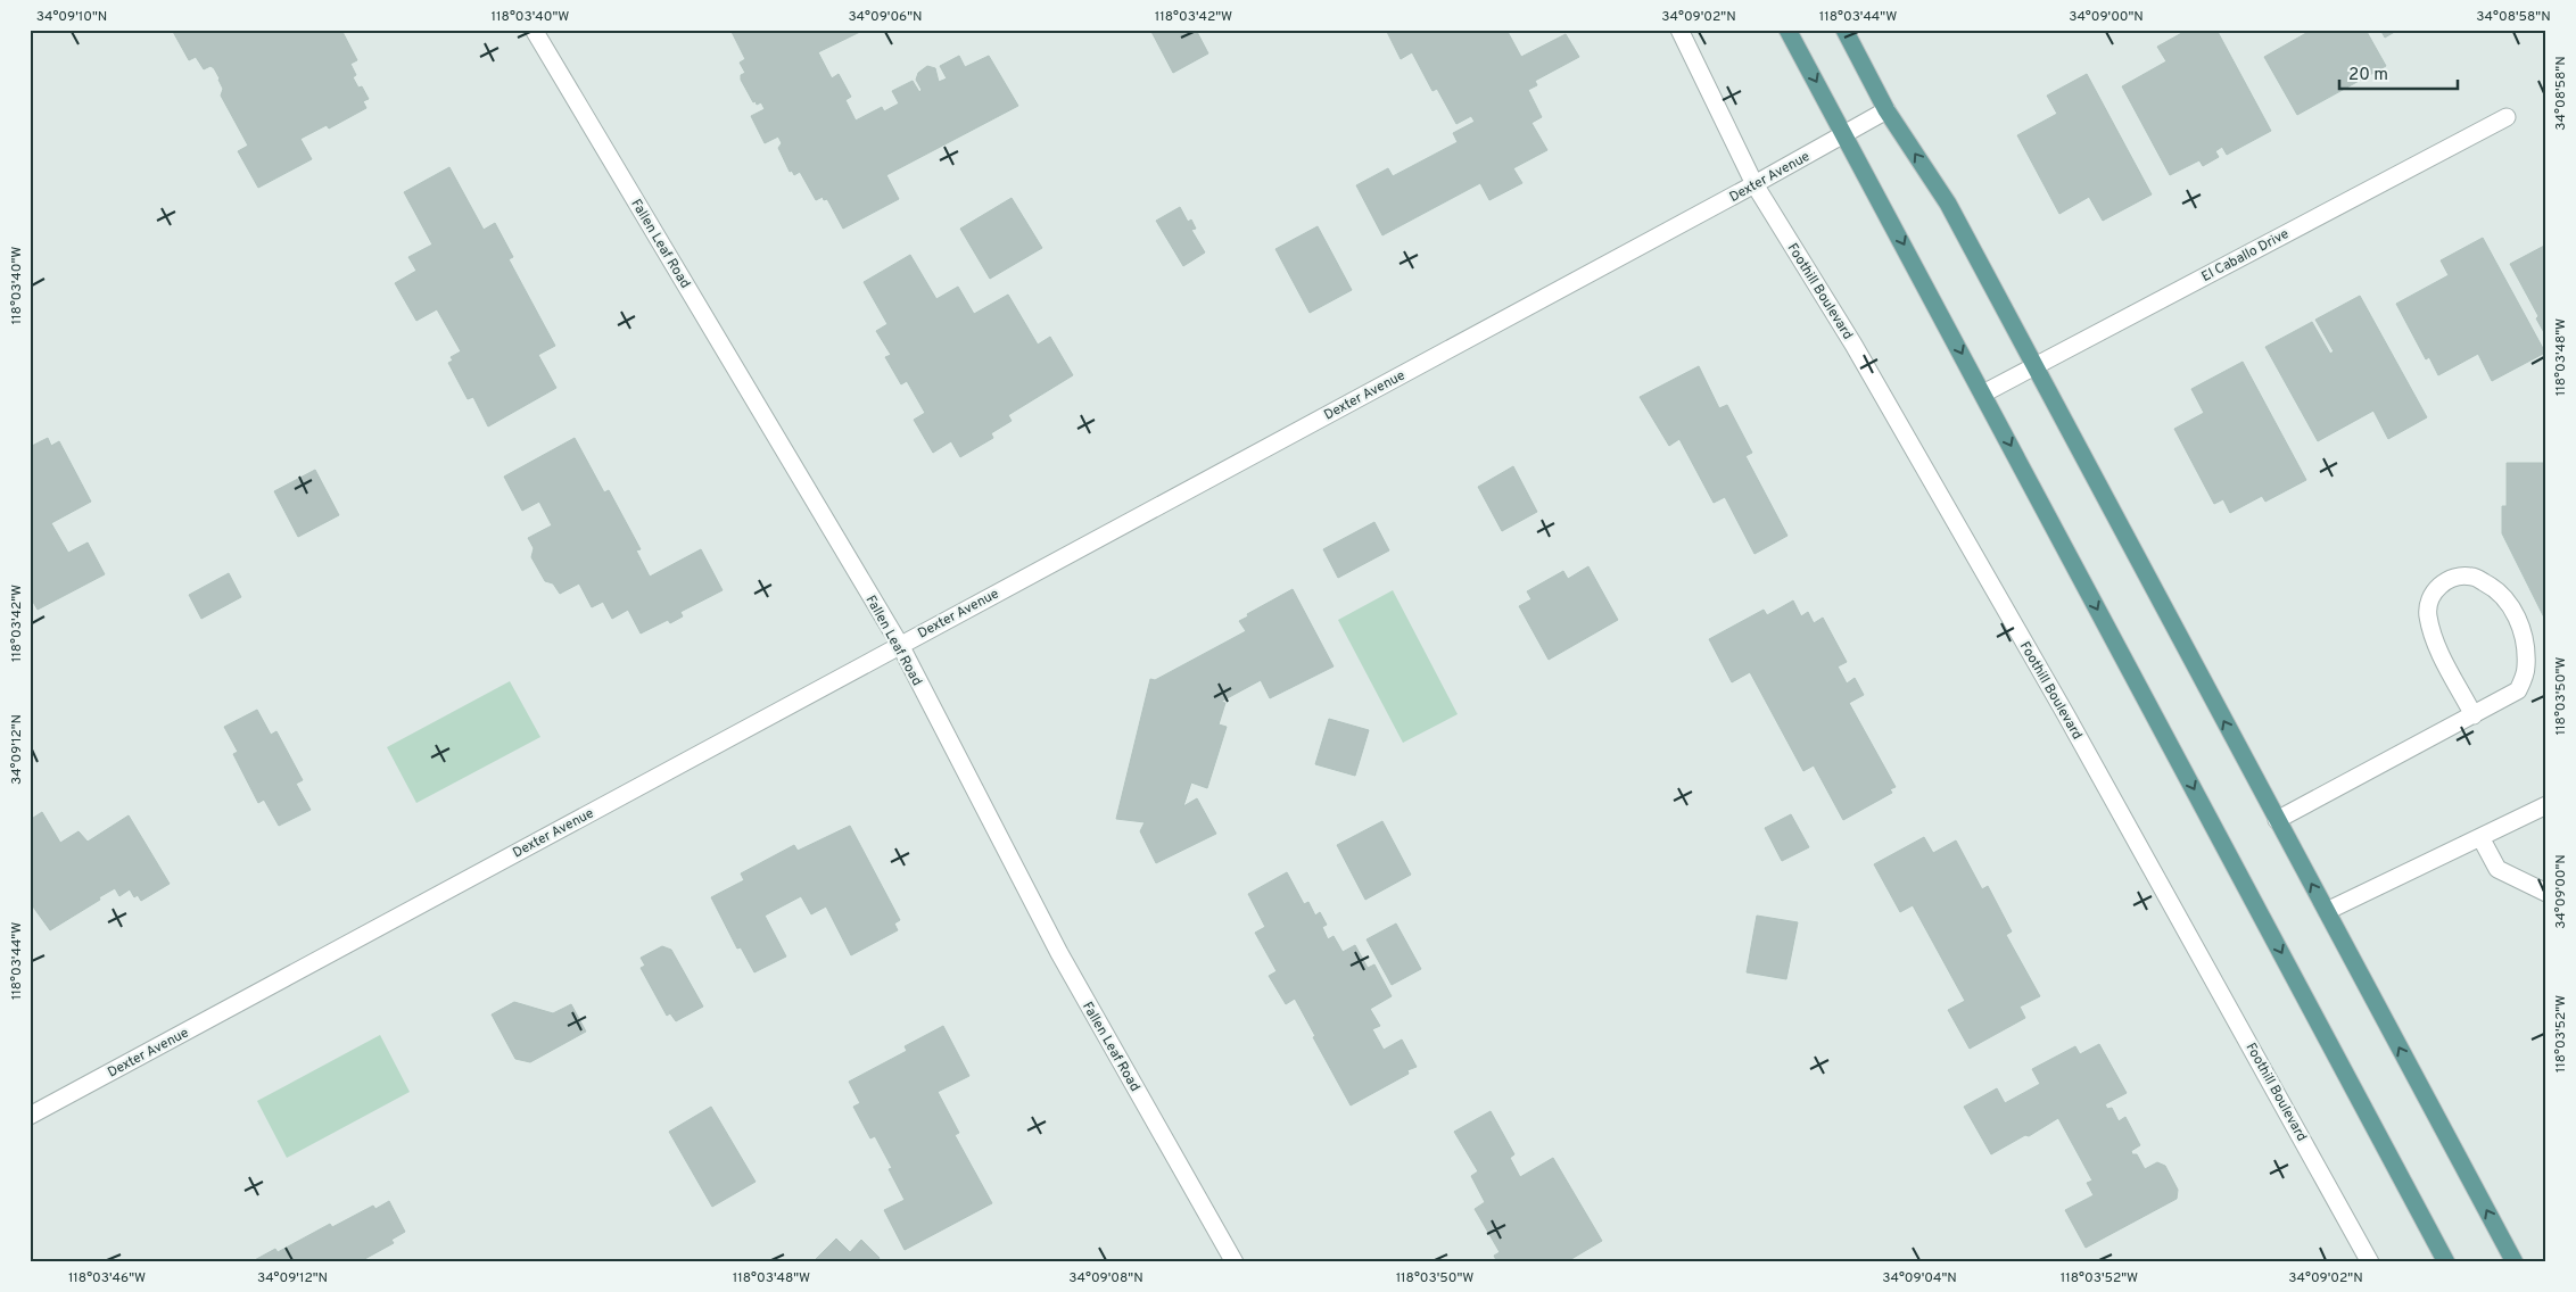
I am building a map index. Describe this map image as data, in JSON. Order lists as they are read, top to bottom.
{
  "streets": {
    "street": [
      "Dexter Avenue",
      "Fallen Leaf Road",
      "El Caballo Drive",
      "Foothill Boulevard"
    ]
  },
  "crossings": [
    ["Dexter Avenue", "Fallen Leaf Road"],
    ["Dexter Avenue", "Foothill Boulevard"]
  ],
  "scale_bar": "20 m",
  "coordinates": [
    "34°09'10\"N",
    "118°03'40\"W",
    "34°09'06\"N",
    "118°03'42\"W",
    "34°09'02\"N",
    "118°03'44\"W",
    "34°09'00\"N",
    "34°08'58\"N",
    "118°03'48\"W",
    "118°03'50\"W",
    "34°09'12\"N",
    "118°03'52\"W",
    "118°03'46\"W",
    "34°09'08\"N",
    "34°09'04\"N"
  ]
}
